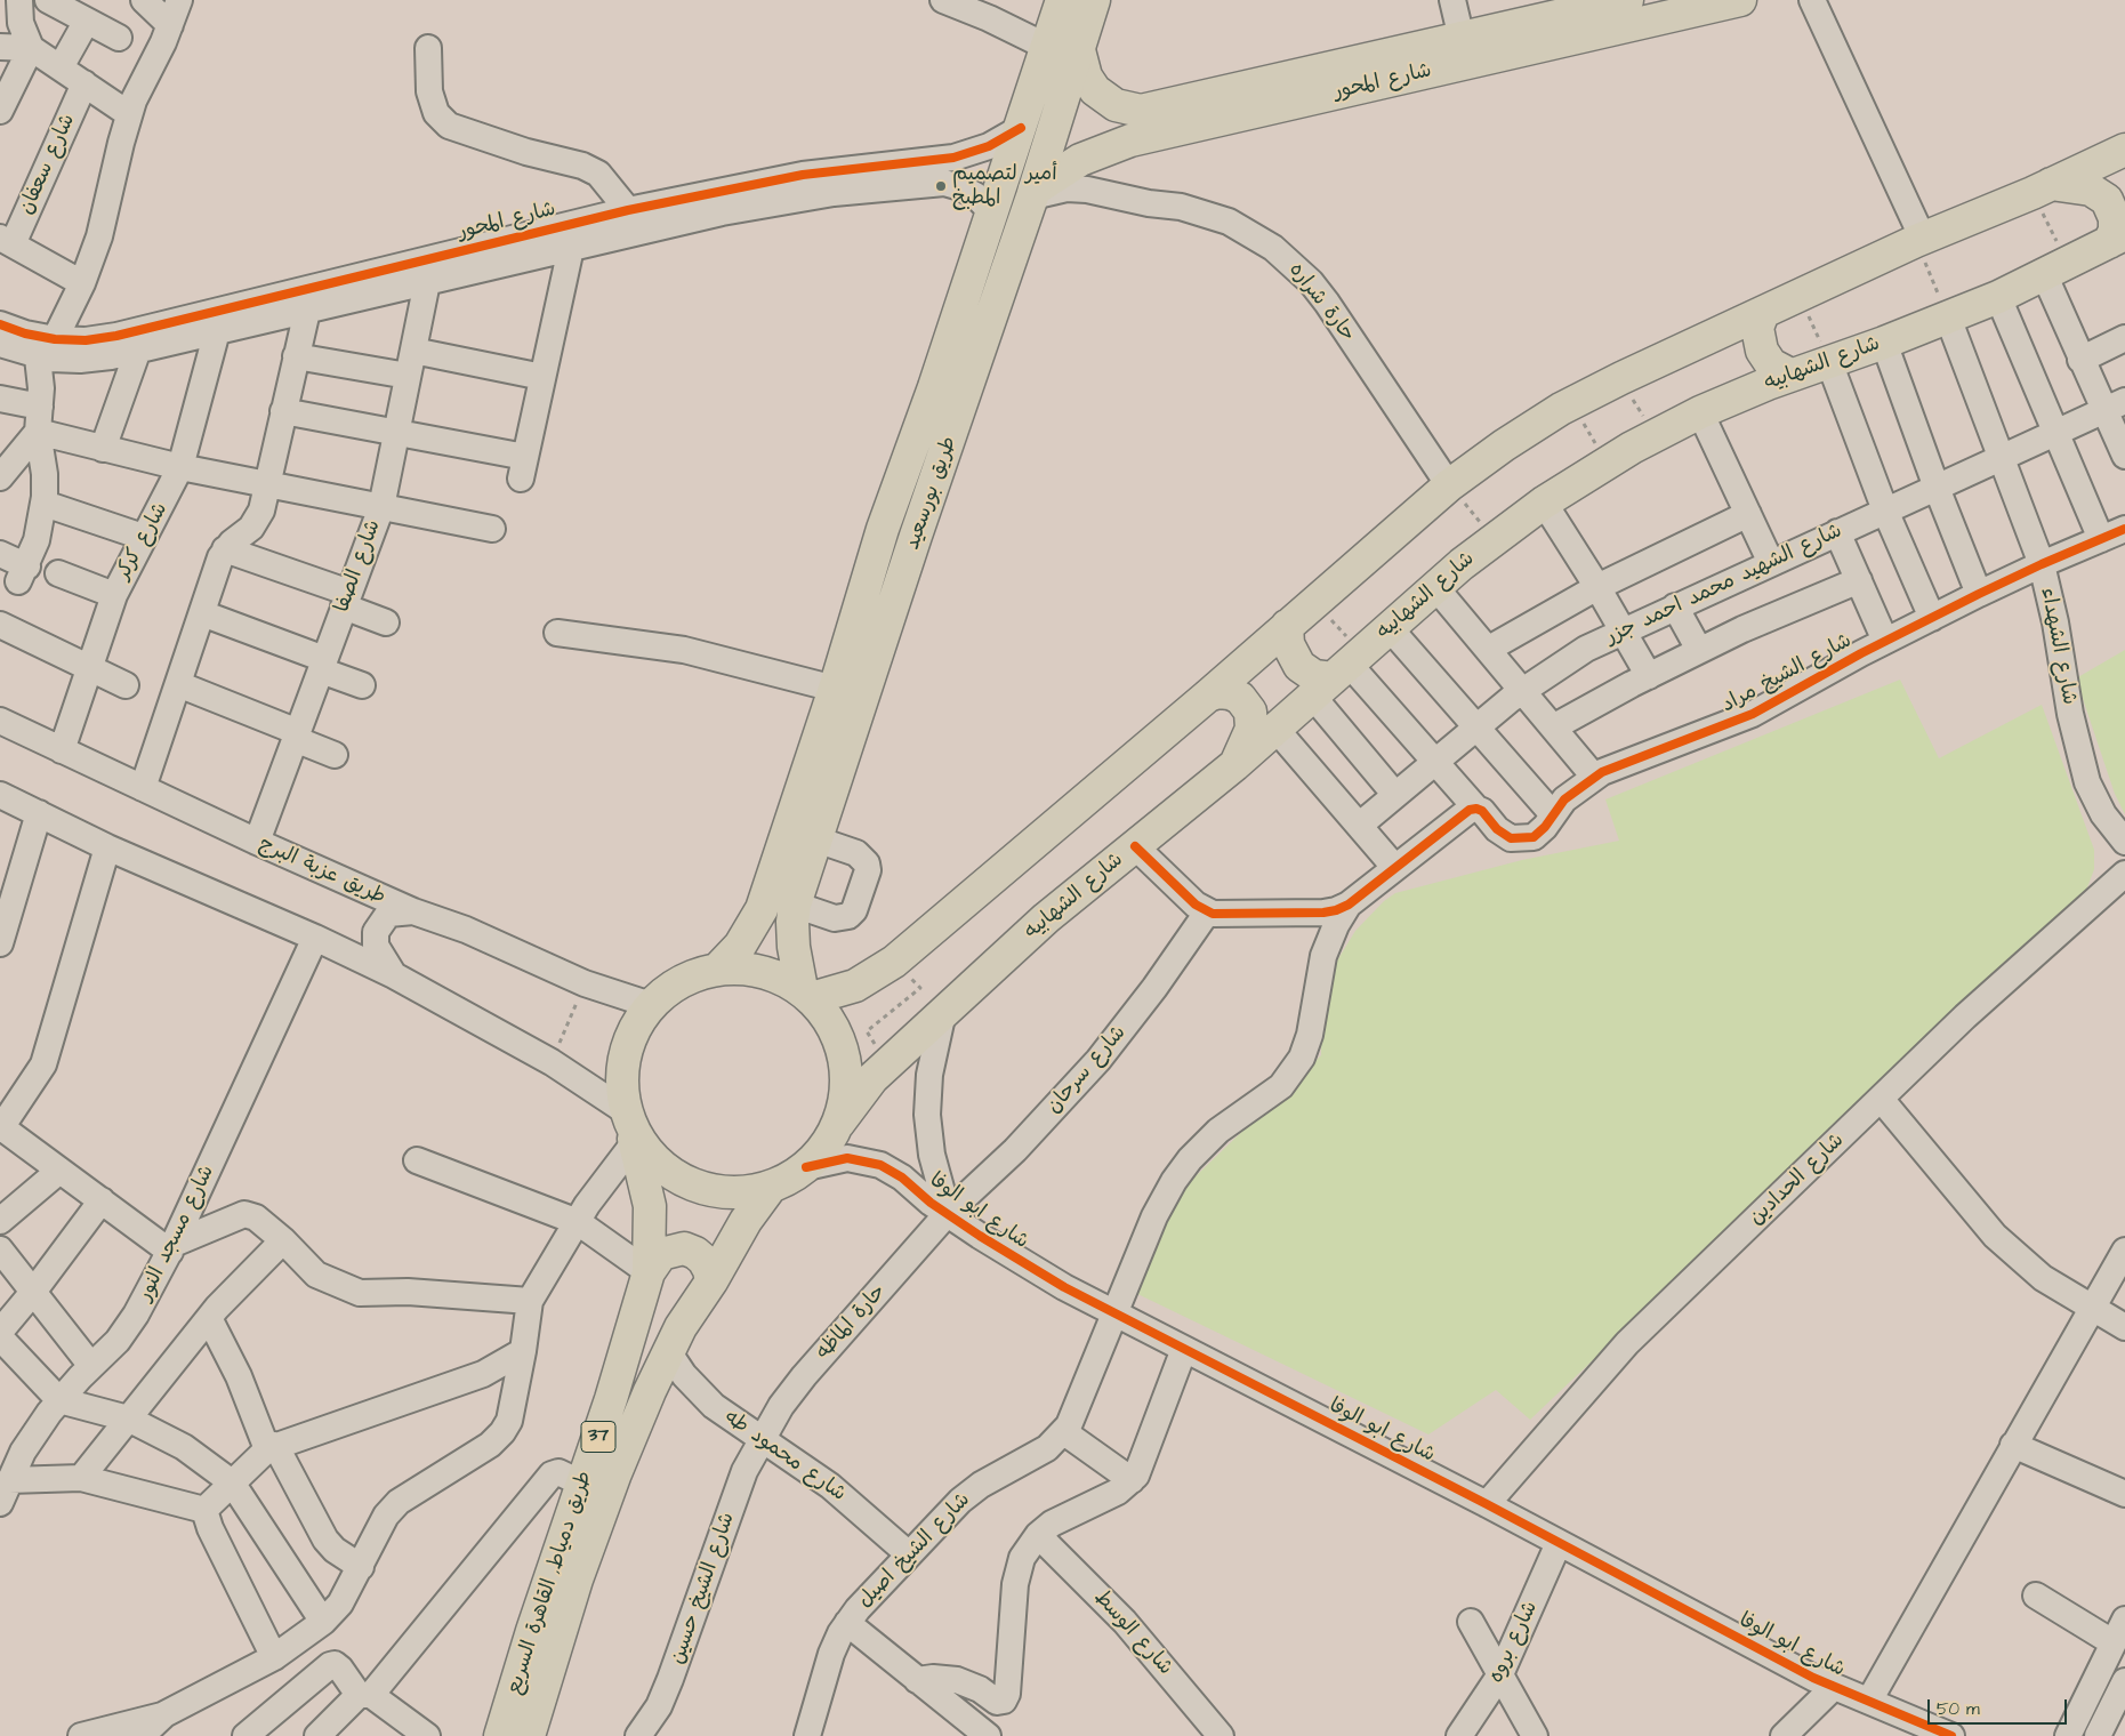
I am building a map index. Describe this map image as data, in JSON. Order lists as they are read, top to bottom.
{
  "streets": {
    "main road": [
      "شارع المحور",
      "شارع الشهابيه",
      "طريق بورسعيد",
      "37",
      "طريق دمياط, القاهرة السريع"
    ],
    "street": [
      "شارع سعفان",
      "حارة شراره",
      "شارع كركر",
      "شارع الصفا",
      "شارع الشهيد محمد احمد جزر",
      "شارع الشهداء",
      "شارع الشيخ مراد",
      "طريق عزبة البرج",
      "شارع سرحان",
      "شارع الحدادين",
      "شارع ابو الوفا",
      "شارع مسجد النور",
      "حارة الماظه",
      "شارع محمود طه",
      "شارع الشيخ اصيل",
      "شارع الشيخ حسين",
      "شارع الوسط",
      "شارع بروه"
    ]
  },
  "crossings": [
    ["شارع المحور", "حارة شراره"],
    ["شارع المحور", "طريق بورسعيد"],
    ["شارع المحور", "شارع كركر"],
    ["شارع المحور", "شارع الصفا"],
    ["حارة شراره", "طريق بورسعيد"],
    ["شارع الشهابيه", "شارع الشهداء"],
    ["شارع الشهابيه", "شارع الشيخ مراد"],
    ["شارع الشهابيه", "شارع ابو الوفا"],
    ["طريق بورسعيد", "طريق دمياط, القاهرة السريع"],
    ["شارع كركر", "طريق عزبة البرج"],
    ["شارع الصفا", "طريق عزبة البرج"],
    ["شارع الشهيد محمد احمد جزر", "شارع الشهداء"],
    ["شارع الشهيد محمد احمد جزر", "شارع الشيخ مراد"],
    ["شارع الشهداء", "شارع الشيخ مراد"],
    ["طريق عزبة البرج", "طريق دمياط, القاهرة السريع"],
    ["شارع سرحان", "شارع ابو الوفا"],
    ["شارع سرحان", "حارة الماظه"],
    ["شارع الحدادين", "شارع ابو الوفا"],
    ["شارع ابو الوفا", "حارة الماظه"],
    ["شارع ابو الوفا", "شارع الشيخ اصيل"],
    ["شارع ابو الوفا", "شارع بروه"],
    ["حارة الماظه", "شارع محمود طه"],
    ["حارة الماظه", "شارع الشيخ حسين"],
    ["شارع محمود طه", "شارع الشيخ اصيل"],
    ["شارع محمود طه", "طريق دمياط, القاهرة السريع"],
    ["شارع محمود طه", "شارع الشيخ حسين"]
  ],
  "places": ["أمير لتصميم المطبخ"],
  "scale_bar": "50 m"
}
